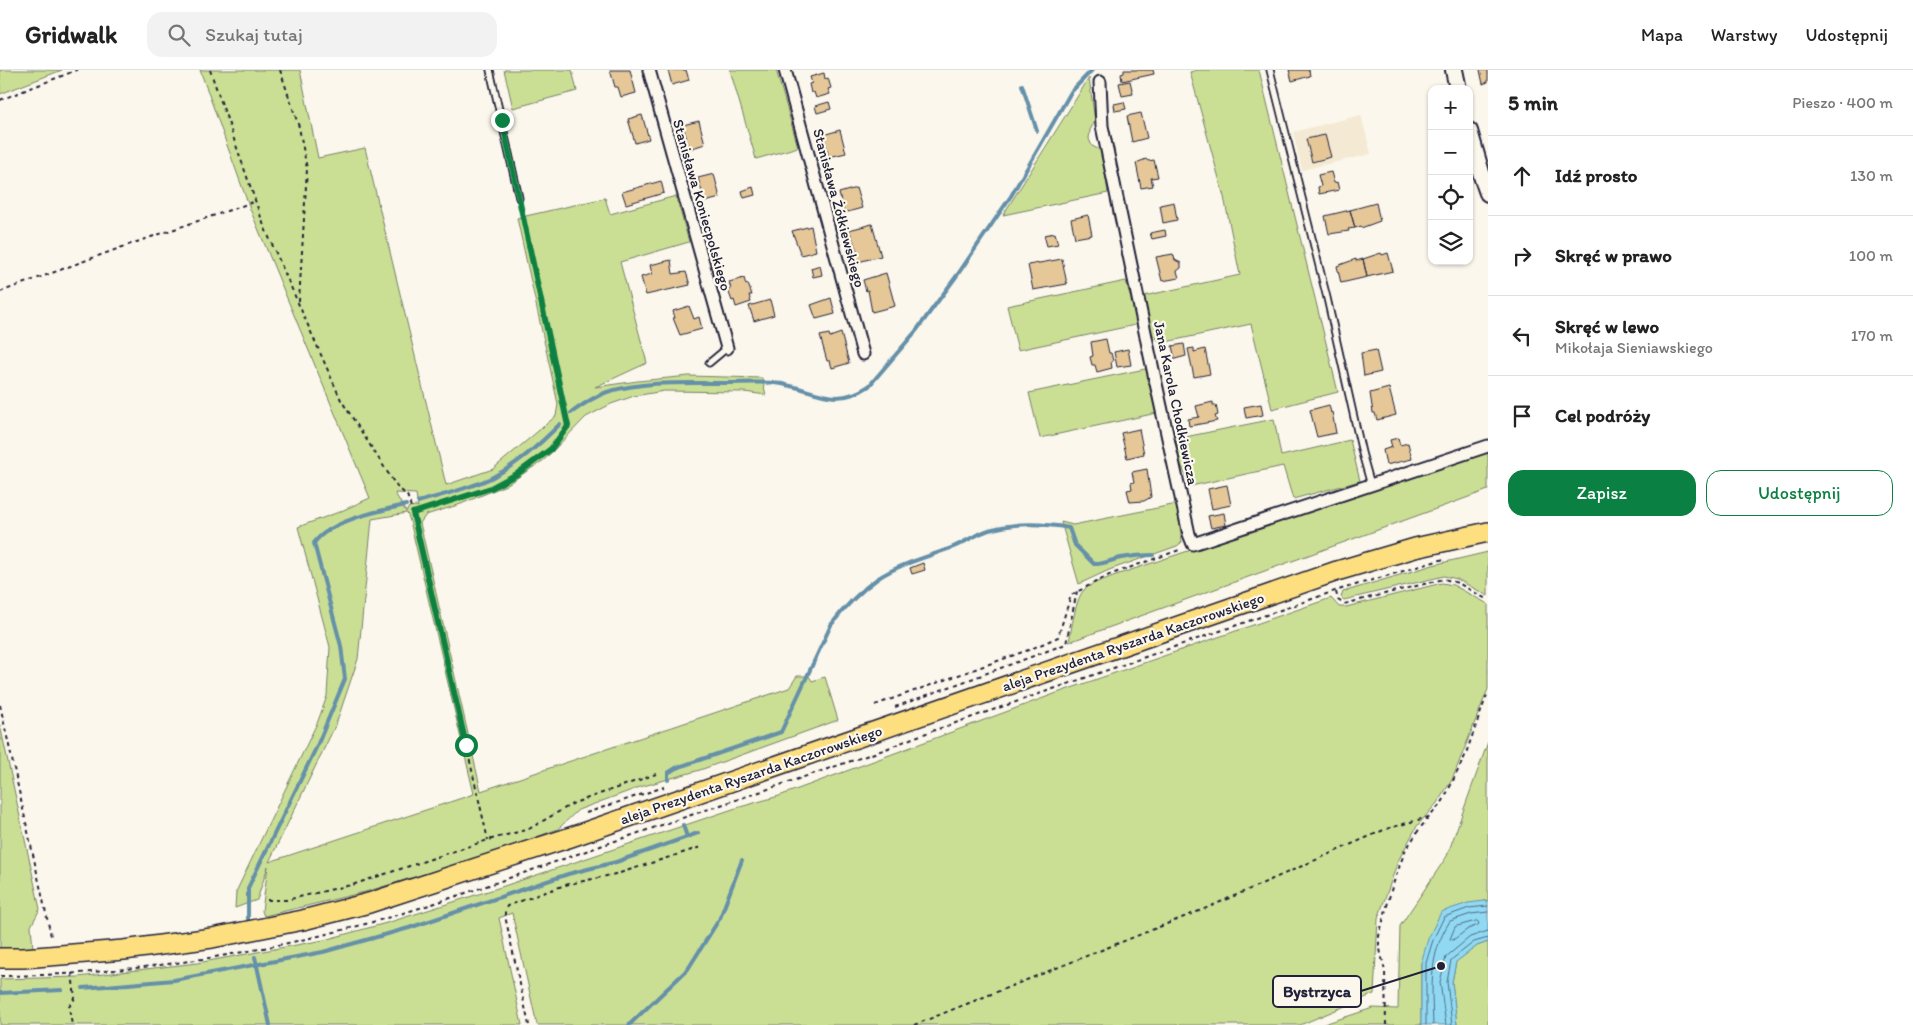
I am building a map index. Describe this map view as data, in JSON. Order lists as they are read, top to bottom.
{
  "streets": {
    "main road": ["aleja Prezydenta Ryszarda Kaczorowskiego"],
    "street": ["Stanisława Koniecpolskiego", "Stanisława Żółkiewskiego", "Jana Karola Chodkiewicza"]
  },
  "places": ["Bystrzyca"],
  "page": {
    "header": "Gridwalk",
    "search": "Szukaj tutaj",
    "nav": ["Mapa", "Warstwy", "Udostępnij"],
    "heading": ["5 min", "Pieszo · 400 m"],
    "map_buttons": ["+", "−"],
    "list": [
      ["Idź prosto", "130 m"],
      ["Skręć w prawo", "100 m"],
      ["Skręć w lewo", "Mikołaja Sieniawskiego", "170 m"],
      "Cel podróży"
    ],
    "buttons": ["Zapisz", "Udostępnij"]
  }
}
